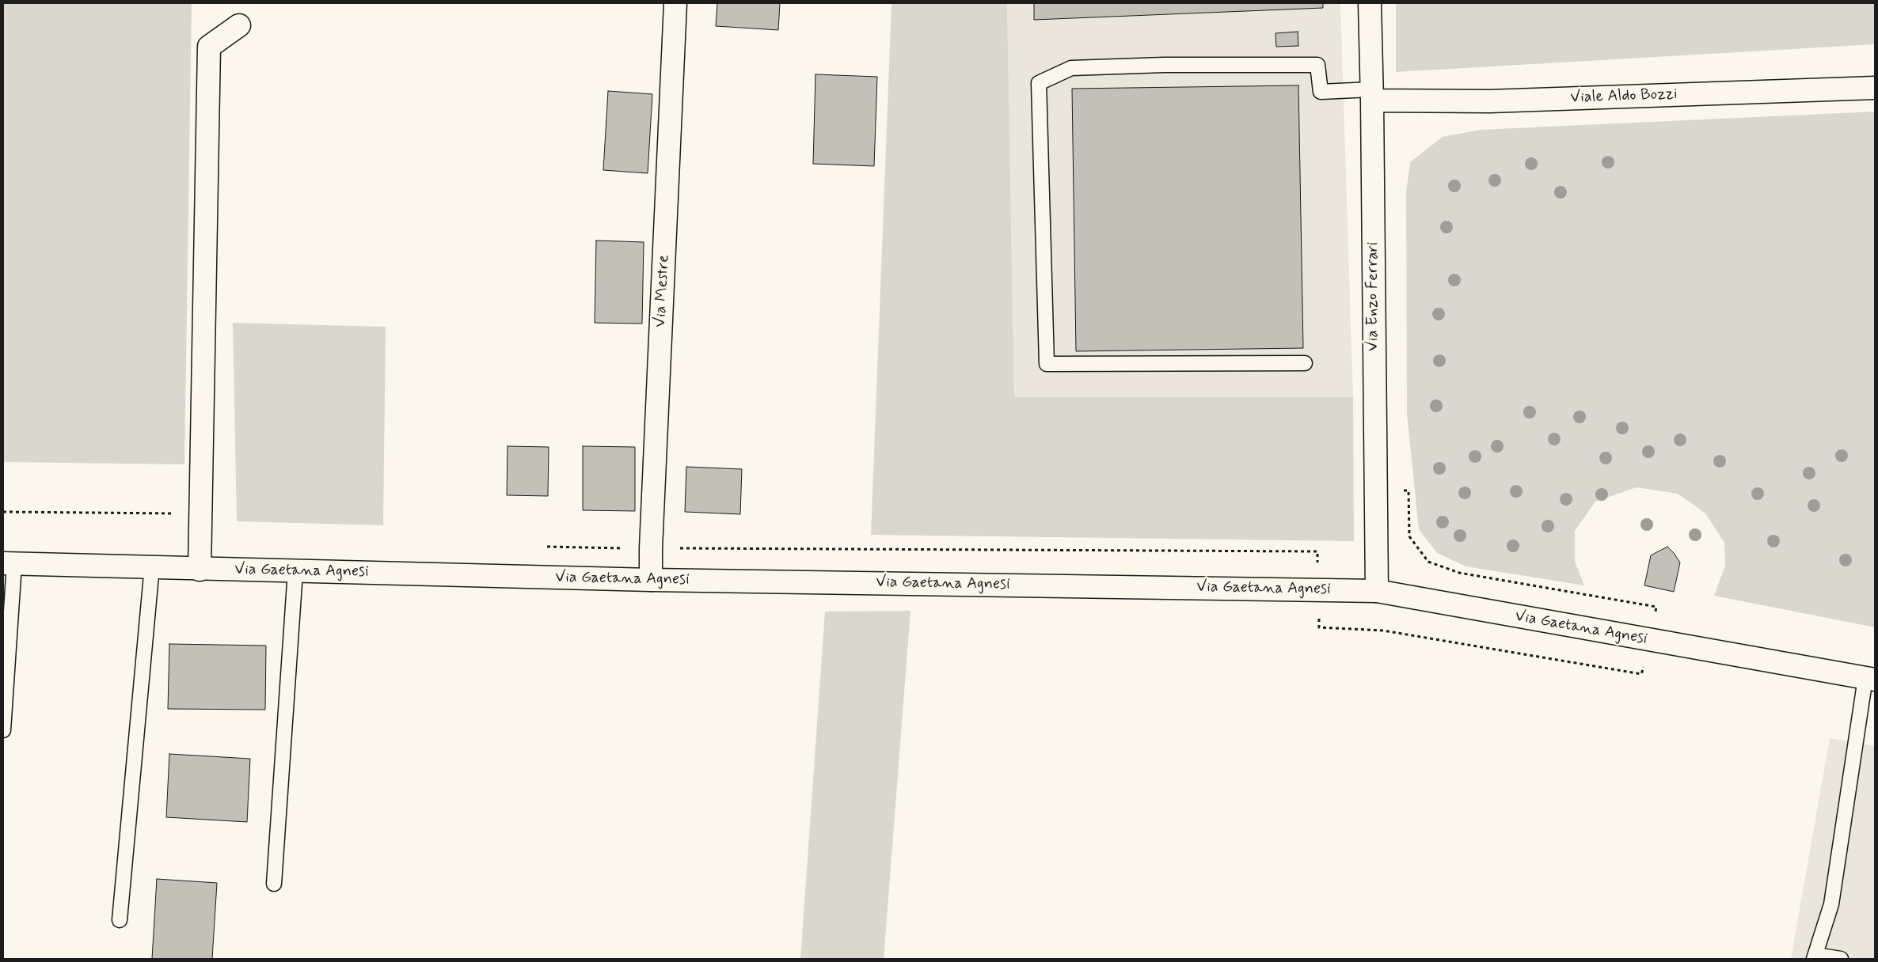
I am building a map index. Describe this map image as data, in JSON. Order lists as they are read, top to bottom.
{
  "streets": {
    "street": [
      "Viale Aldo Bozzi",
      "Via Mestre",
      "Via Enzo Ferrari",
      "Via Gaetana Agnesi"
    ]
  },
  "crossings": [
    ["Viale Aldo Bozzi", "Via Enzo Ferrari"],
    ["Via Mestre", "Via Gaetana Agnesi"],
    ["Via Enzo Ferrari", "Via Gaetana Agnesi"]
  ]
}
